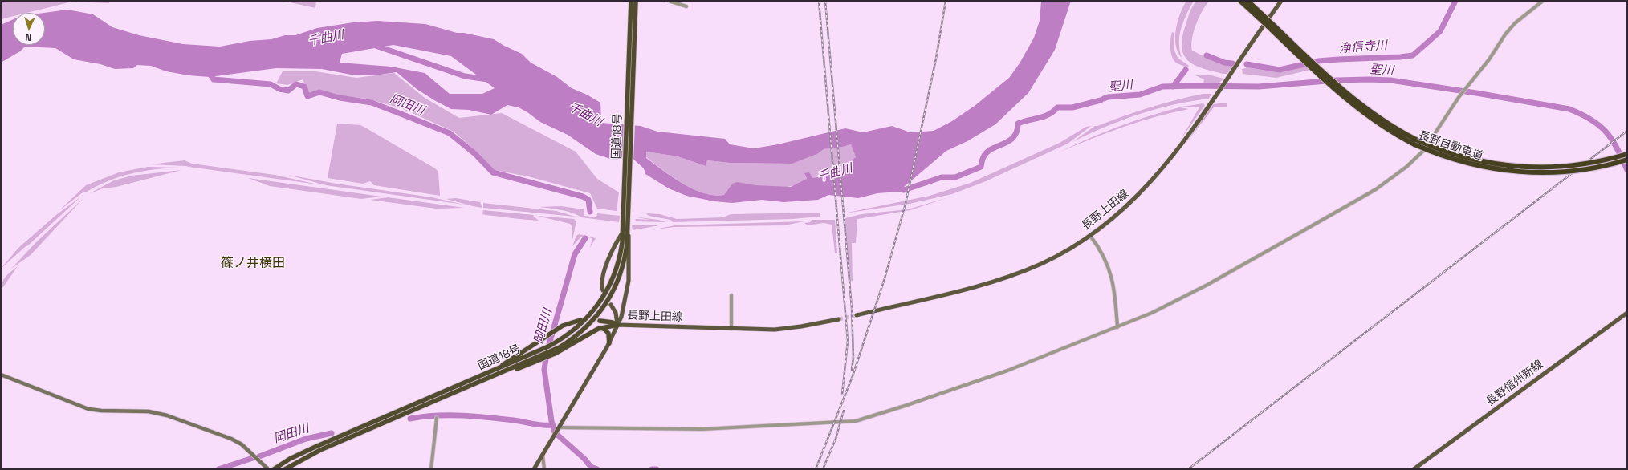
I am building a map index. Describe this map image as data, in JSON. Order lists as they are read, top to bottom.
{
  "streets": {
    "highway": ["国道18号", "長野自動車道"],
    "main road": ["長野上田線", "長野信州新線"]
  },
  "districts": ["篠ノ井横田"],
  "water": [
    "千曲川",
    "浄信寺川",
    "聖川",
    "岡田川"
  ],
  "north": "bottom"
}
